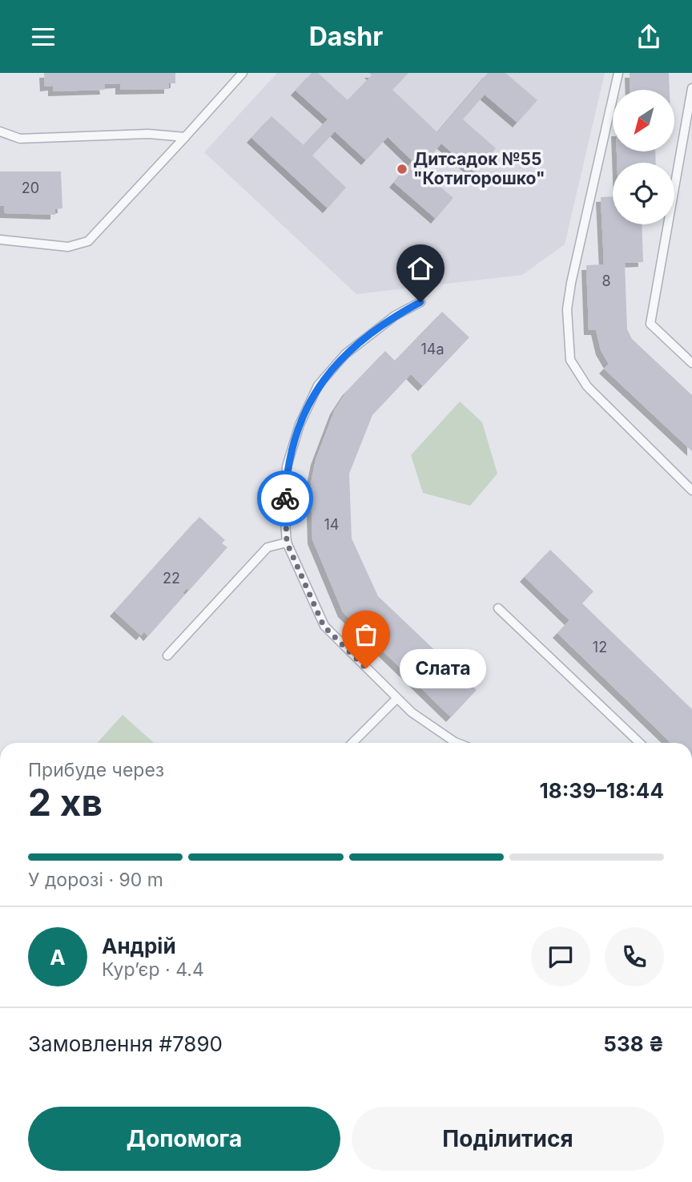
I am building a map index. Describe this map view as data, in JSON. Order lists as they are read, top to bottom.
{
  "places": ["Дитсадок №55 \"Котигорошко\"", "Слата"],
  "house_numbers": [
    "20",
    "8",
    "14а",
    "14",
    "22",
    "12"
  ],
  "north": "bottom left",
  "page": {
    "header": "Dashr",
    "bubble": "Слата",
    "heading": ["2 хв", "Прибуде через", "18:39–18:44"],
    "panel": [
      "Андрій",
      "Кур’єр · 4.4",
      "Замовлення #7890",
      "538 ₴"
    ],
    "bar": "У дорозі · 90 m",
    "round": "А",
    "buttons": ["Допомога", "Поділитися"]
  }
}
